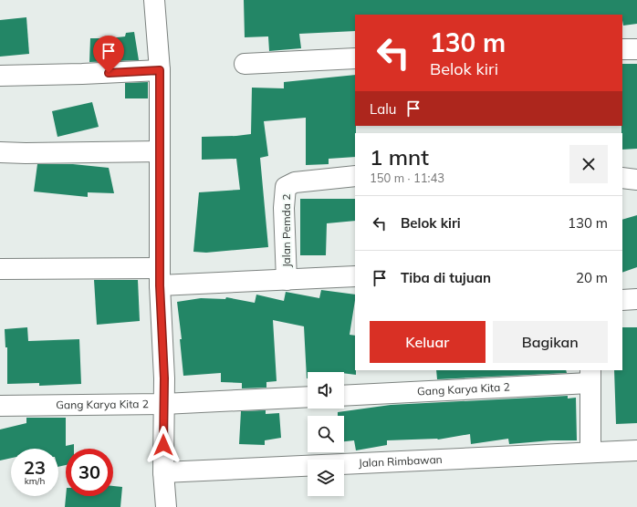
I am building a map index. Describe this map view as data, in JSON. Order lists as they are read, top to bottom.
{
  "streets": {
    "street": ["Jalan Pemda 2", "Gang Karya Kita 2", "Jalan Rimbawan"]
  },
  "page": {
    "turn": ["130 m", "Belok kiri"],
    "then": "Lalu",
    "heading": ["1 mnt", "150 m · 11:43"],
    "list": [
      {
        "name": "Belok kiri",
        "value": "130 m"
      },
      {
        "name": "Tiba di tujuan",
        "value": "20 m"
      }
    ],
    "buttons": ["Keluar", "Bagikan"],
    "speed": "23 km/h",
    "limit": "30"
  }
}
